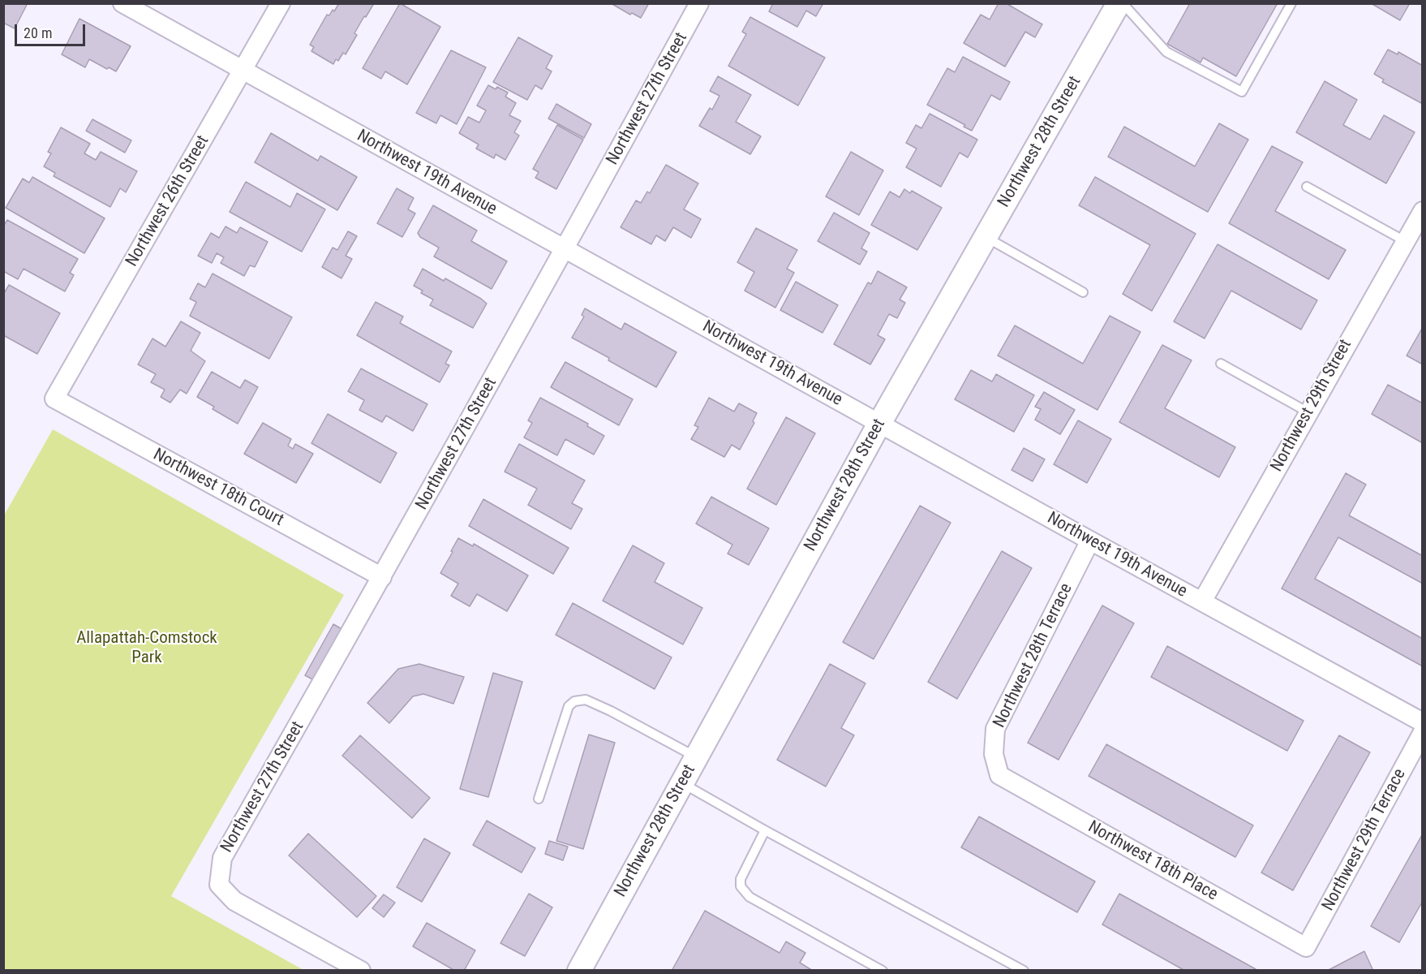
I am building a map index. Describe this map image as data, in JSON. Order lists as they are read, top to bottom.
{
  "streets": {
    "street": [
      "Northwest 27th Street",
      "Northwest 28th Street",
      "Northwest 19th Avenue",
      "Northwest 26th Street",
      "Northwest 29th Street",
      "Northwest 18th Court",
      "Northwest 28th Terrace",
      "Northwest 29th Terrace",
      "Northwest 18th Place"
    ]
  },
  "crossings": [
    ["Northwest 27th Street", "Northwest 19th Avenue"],
    ["Northwest 27th Street", "Northwest 18th Court"],
    ["Northwest 28th Street", "Northwest 19th Avenue"],
    ["Northwest 19th Avenue", "Northwest 26th Street"],
    ["Northwest 19th Avenue", "Northwest 29th Street"],
    ["Northwest 19th Avenue", "Northwest 28th Terrace"],
    ["Northwest 26th Street", "Northwest 18th Court"],
    ["Northwest 28th Terrace", "Northwest 18th Place"],
    ["Northwest 29th Terrace", "Northwest 18th Place"]
  ],
  "parks": ["Allapattah-Comstock Park"],
  "scale_bar": "20 m"
}
